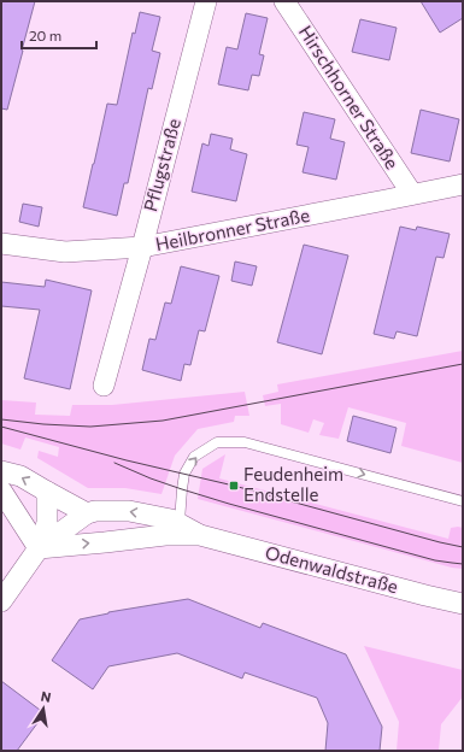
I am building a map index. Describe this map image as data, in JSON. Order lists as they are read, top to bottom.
{
  "streets": {
    "street": [
      "Hirschhorner Straße",
      "Pflugstraße",
      "Heilbronner Straße",
      "Odenwaldstraße"
    ]
  },
  "crossings": [
    ["Hirschhorner Straße", "Heilbronner Straße"],
    ["Pflugstraße", "Heilbronner Straße"]
  ],
  "places": {
    "transit": ["Feudenheim Endstelle"]
  },
  "scale_bar": "20 m",
  "north": "top"
}
